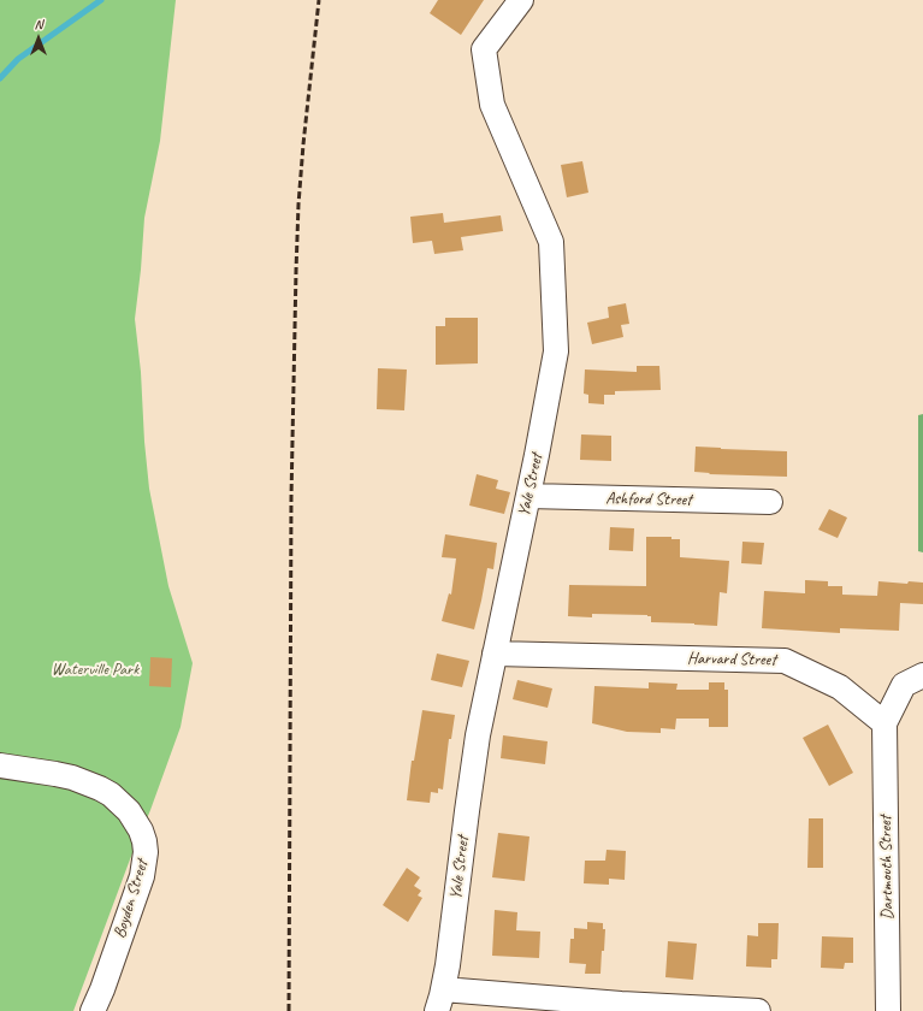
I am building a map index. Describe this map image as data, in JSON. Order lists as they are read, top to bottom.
{
  "streets": {
    "street": [
      "Yale Street",
      "Ashford Street",
      "Harvard Street",
      "Dartmouth Street",
      "Boyden Street"
    ]
  },
  "crossings": [
    ["Yale Street", "Ashford Street"],
    ["Yale Street", "Harvard Street"],
    ["Harvard Street", "Dartmouth Street"]
  ],
  "parks": ["Waterville Park"],
  "north": "top"
}
